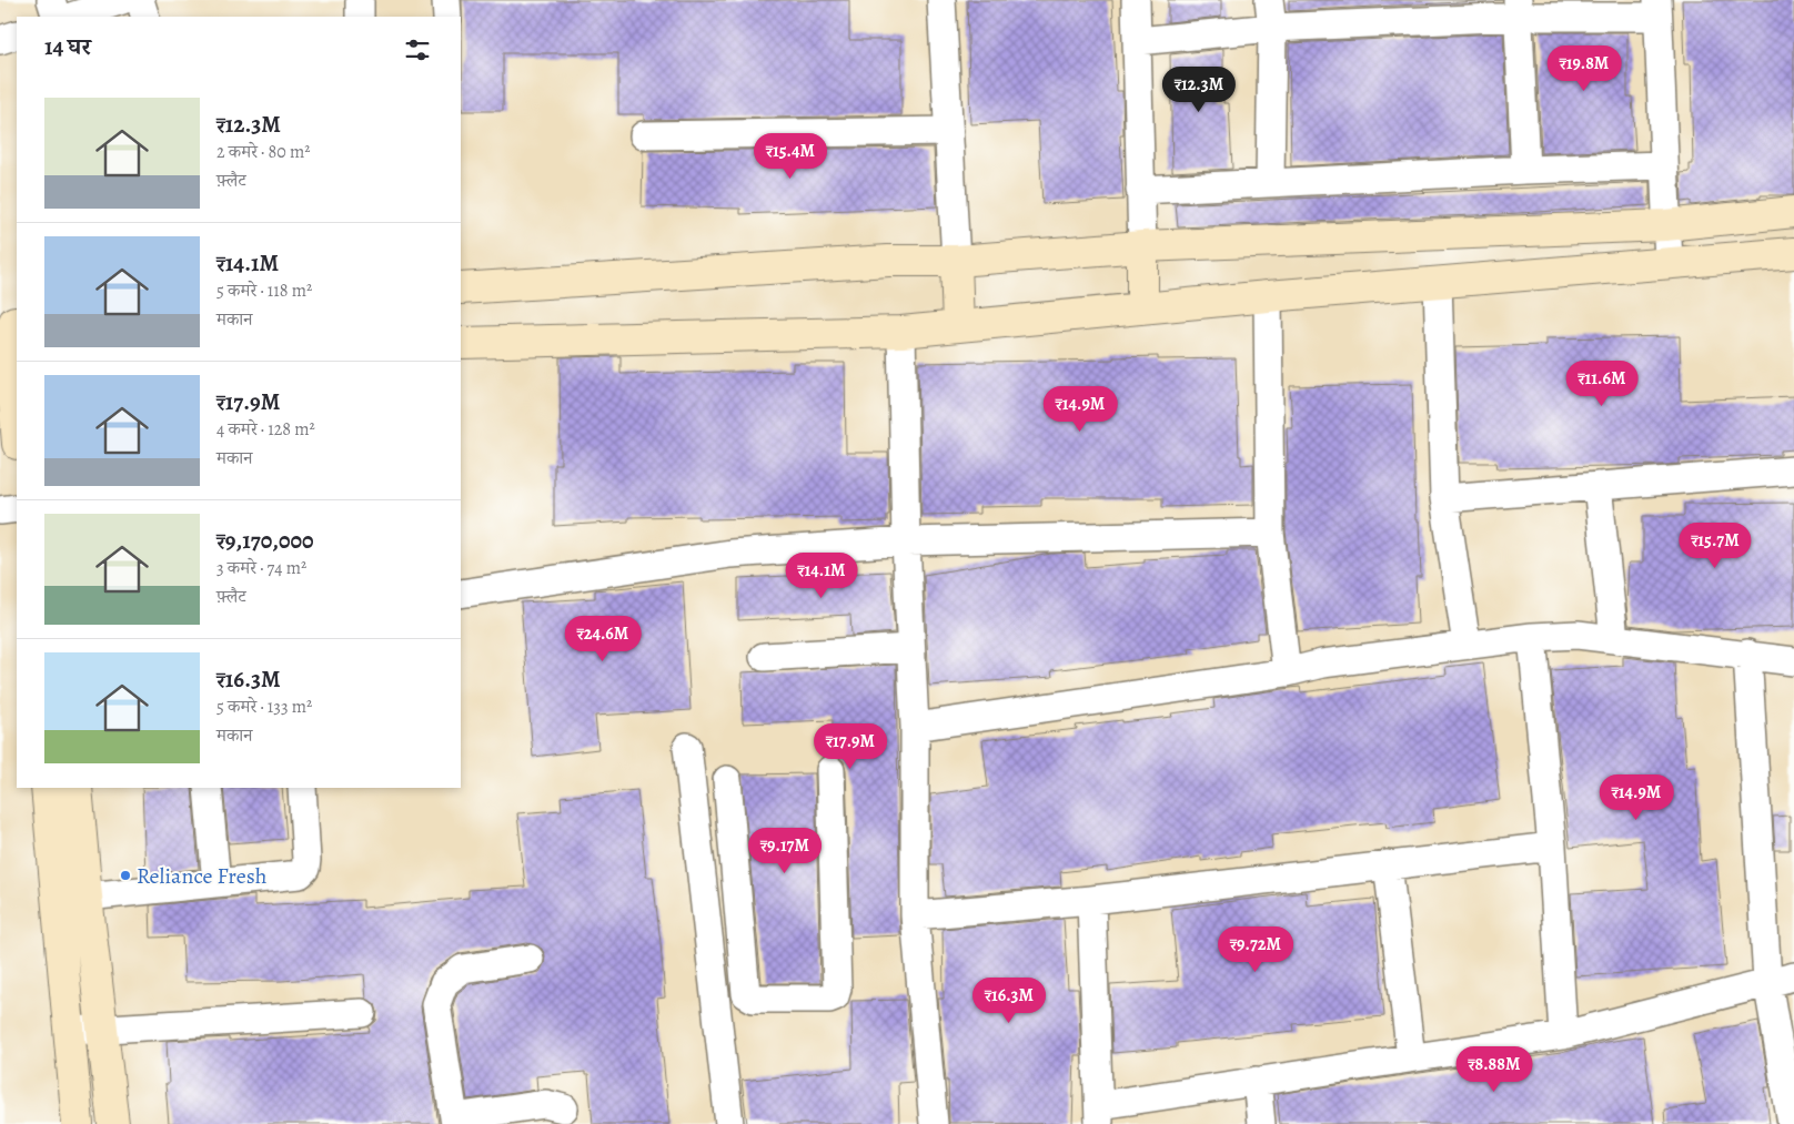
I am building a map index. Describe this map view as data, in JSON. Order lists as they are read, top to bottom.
{
  "places": ["Reliance Fresh"],
  "page": {
    "heading": "14 घर",
    "price": [
      "₹19.8M",
      "₹12.3M",
      "₹15.4M",
      "₹11.6M",
      "₹14.9M",
      "₹15.7M",
      "₹14.1M",
      "₹24.6M",
      "₹17.9M",
      "₹14.9M",
      "₹9.17M",
      "₹9.72M",
      "₹16.3M",
      "₹8.88M"
    ],
    "list": [
      {
        "name": "₹12.3M",
        "note": "2 कमरे · 80 m² · फ़्लैट"
      },
      {
        "name": "₹14.1M",
        "note": "5 कमरे · 118 m² · मकान"
      },
      {
        "name": "₹17.9M",
        "note": "4 कमरे · 128 m² · मकान"
      },
      {
        "name": "₹9,170,000",
        "note": "3 कमरे · 74 m² · फ़्लैट"
      },
      {
        "name": "₹16.3M",
        "note": "5 कमरे · 133 m² · मकान"
      }
    ]
  }
}
